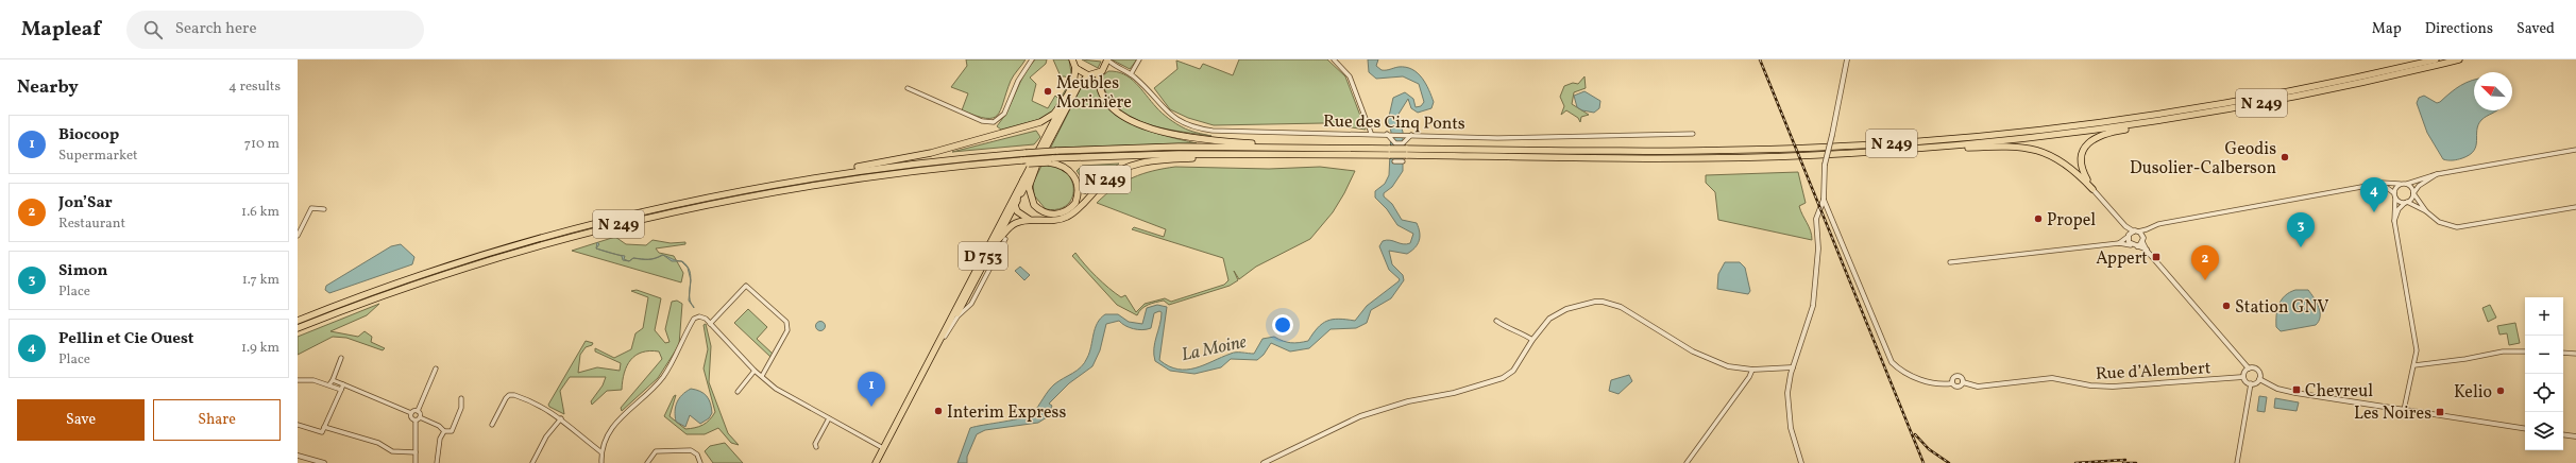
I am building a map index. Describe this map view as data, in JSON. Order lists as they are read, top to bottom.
{
  "streets": {
    "main road": ["N 249", "D 753"],
    "street": ["Rue des Cinq Ponts", "Rue d’Alembert"]
  },
  "crossings": [
    ["N 249", "D 753"]
  ],
  "water": ["La Moine"],
  "places": {
    "other": [
      "Meubles Morinière",
      "Geodis Dusolier-Calberson",
      "Propel",
      "Station GNV",
      "Kelio",
      "Interim Express"
    ],
    "transit": ["Appert", "Chevreul", "Les Noires"]
  },
  "north": "top left",
  "page": {
    "header": "Mapleaf",
    "search": "Search here",
    "nav": ["Map", "Directions", "Saved"],
    "heading": ["Nearby", "4 results"],
    "list": [
      {
        "mark": "1",
        "name": "Biocoop",
        "note": "Supermarket",
        "value": "710 m"
      },
      {
        "mark": "2",
        "name": "Jon’Sar",
        "note": "Restaurant",
        "value": "1.6 km"
      },
      {
        "mark": "3",
        "name": "Simon",
        "note": "Place",
        "value": "1.7 km"
      },
      {
        "mark": "4",
        "name": "Pellin et Cie Ouest",
        "note": "Place",
        "value": "1.9 km"
      }
    ],
    "pins": [
      "4",
      "3",
      "2",
      "1"
    ],
    "map_buttons": ["+", "−"],
    "buttons": ["Save", "Share"]
  }
}
